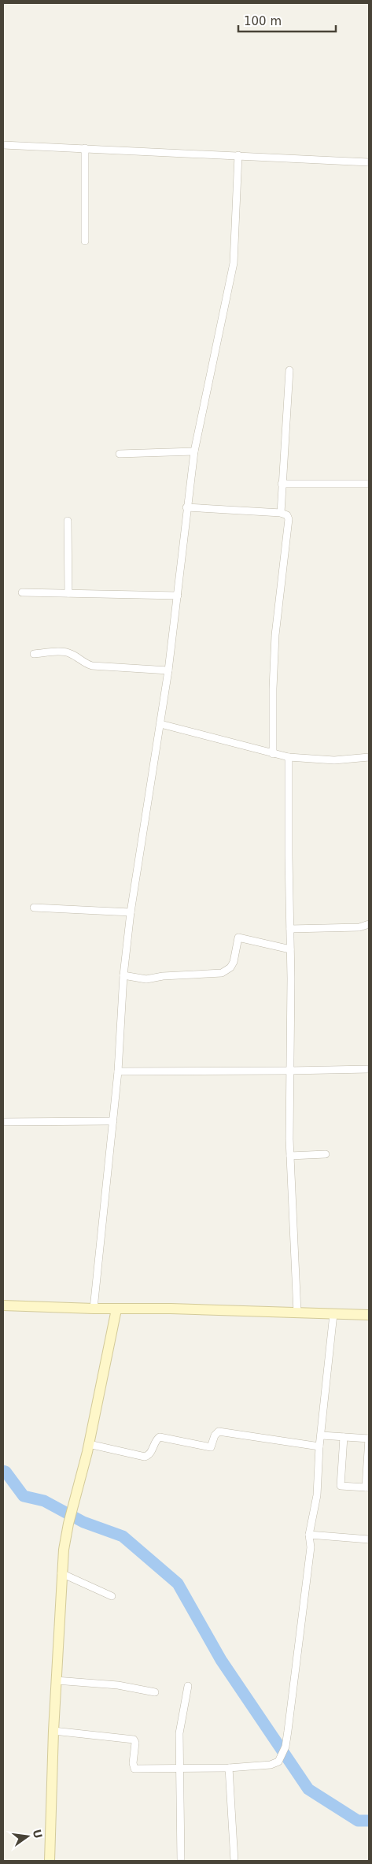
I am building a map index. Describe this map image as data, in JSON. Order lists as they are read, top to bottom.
{
  "scale_bar": "100 m",
  "north": "right"
}
